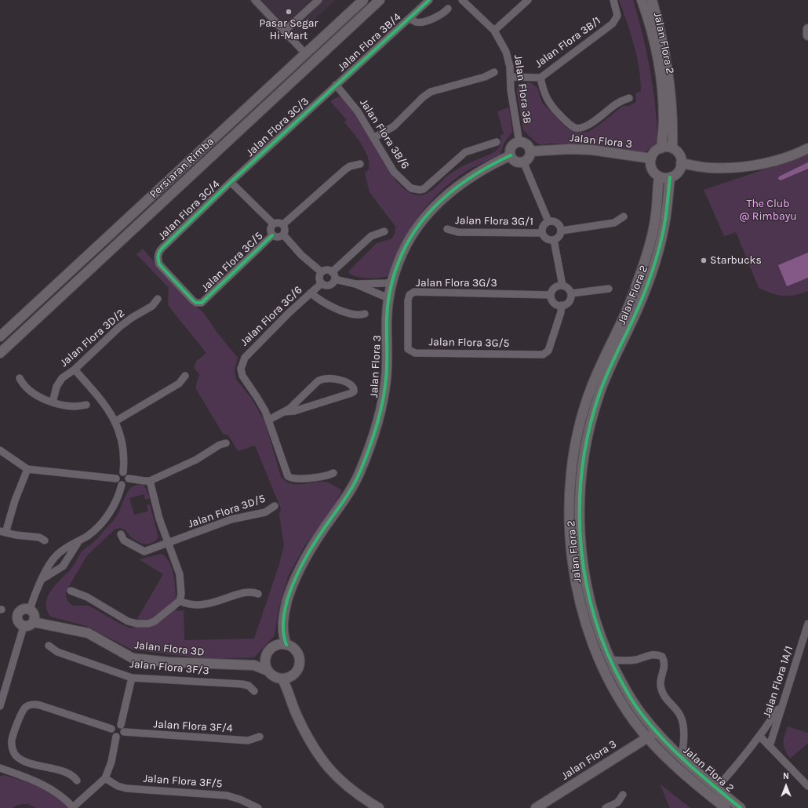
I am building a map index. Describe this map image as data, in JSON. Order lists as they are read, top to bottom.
{
  "streets": {
    "street": [
      "Jalan Flora 3B/4",
      "Jalan Flora 3B/1",
      "Jalan Flora 2",
      "Jalan Flora 3B",
      "Jalan Flora 3C/3",
      "Jalan Flora 3B/6",
      "Jalan Flora 3",
      "Persiaran Rimba",
      "Jalan Flora 3C/4",
      "Jalan Flora 3G/1",
      "Jalan Flora 3C/5",
      "Jalan Flora 3G/3",
      "Jalan Flora 3C/6",
      "Jalan Flora 3D/2",
      "Jalan Flora 3G/5",
      "Jalan Flora 3D/5",
      "Jalan Flora 3D",
      "Jalan Flora 3F/3",
      "Jalan Flora 1A/1",
      "Jalan Flora 3F/4",
      "Jalan Flora 3F/5"
    ]
  },
  "crossings": [
    ["Jalan Flora 3B/4", "Jalan Flora 3C/3"],
    ["Jalan Flora 3B/4", "Jalan Flora 3B/6"],
    ["Jalan Flora 3B/1", "Jalan Flora 3B"],
    ["Jalan Flora 2", "Jalan Flora 3"],
    ["Jalan Flora 3B", "Jalan Flora 3"],
    ["Jalan Flora 3C/3", "Jalan Flora 3B/6"],
    ["Jalan Flora 3C/3", "Jalan Flora 3C/4"],
    ["Jalan Flora 3", "Jalan Flora 3D"],
    ["Jalan Flora 3C/4", "Jalan Flora 3C/5"],
    ["Jalan Flora 3G/3", "Jalan Flora 3G/5"]
  ],
  "parks": ["The Club @ Rimbayu"],
  "places": ["Pasar Segar Hi-Mart", "Starbucks"],
  "north": "top"
}
